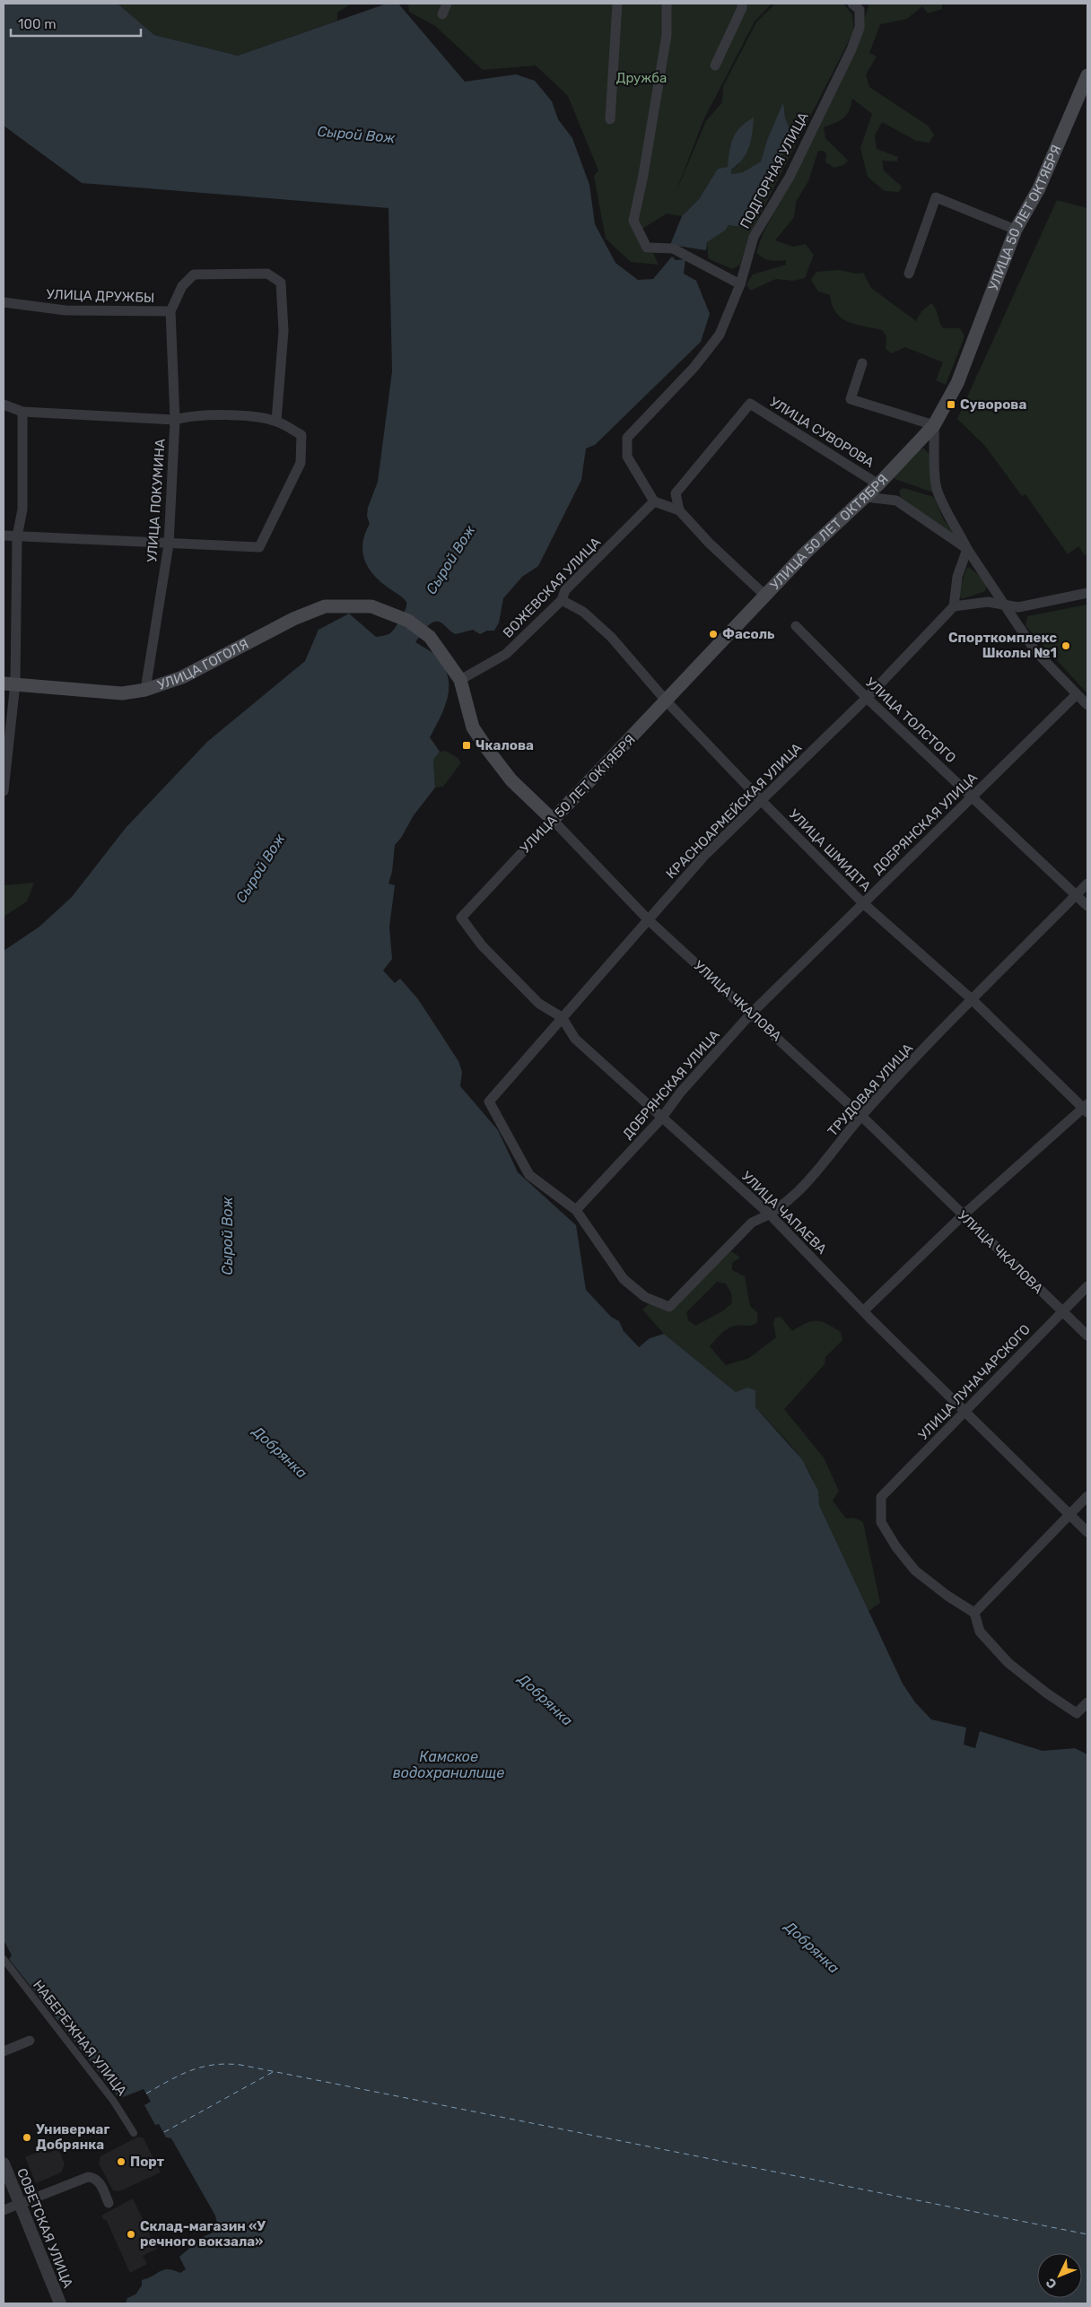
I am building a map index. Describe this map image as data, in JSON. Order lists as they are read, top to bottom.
{
  "streets": {
    "main road": ["УЛИЦА 50 ЛЕТ ОКТЯБРЯ", "УЛИЦА ГОГОЛЯ", "УЛИЦА ЧКАЛОВА"],
    "street": [
      "ПОДГОРНАЯ УЛИЦА",
      "УЛИЦА ДРУЖБЫ",
      "УЛИЦА СУВОРОВА",
      "УЛИЦА ПОКУМИНА",
      "ВОЖЕВСКАЯ УЛИЦА",
      "УЛИЦА ТОЛСТОГО",
      "КРАСНОАРМЕЙСКАЯ УЛИЦА",
      "ДОБРЯНСКАЯ УЛИЦА",
      "УЛИЦА ШМИДТА",
      "ТРУДОВАЯ УЛИЦА",
      "УЛИЦА ЧАПАЕВА",
      "УЛИЦА ЛУНАЧАРСКОГО",
      "НАБЕРЕЖНАЯ УЛИЦА",
      "СОВЕТСКАЯ УЛИЦА"
    ]
  },
  "crossings": [
    ["ПОДГОРНАЯ УЛИЦА", "ВОЖЕВСКАЯ УЛИЦА"],
    ["УЛИЦА 50 ЛЕТ ОКТЯБРЯ", "УЛИЦА СУВОРОВА"],
    ["УЛИЦА 50 ЛЕТ ОКТЯБРЯ", "УЛИЦА ШМИДТА"],
    ["УЛИЦА 50 ЛЕТ ОКТЯБРЯ", "УЛИЦА ЧКАЛОВА"],
    ["УЛИЦА 50 ЛЕТ ОКТЯБРЯ", "УЛИЦА ЧАПАЕВА"],
    ["УЛИЦА ДРУЖБЫ", "УЛИЦА ПОКУМИНА"],
    ["УЛИЦА ПОКУМИНА", "УЛИЦА ГОГОЛЯ"],
    ["ВОЖЕВСКАЯ УЛИЦА", "УЛИЦА ШМИДТА"],
    ["ВОЖЕВСКАЯ УЛИЦА", "УЛИЦА ЧКАЛОВА"],
    ["УЛИЦА ГОГОЛЯ", "УЛИЦА ЧКАЛОВА"],
    ["УЛИЦА ТОЛСТОГО", "КРАСНОАРМЕЙСКАЯ УЛИЦА"],
    ["УЛИЦА ТОЛСТОГО", "ДОБРЯНСКАЯ УЛИЦА"],
    ["УЛИЦА ТОЛСТОГО", "ТРУДОВАЯ УЛИЦА"],
    ["КРАСНОАРМЕЙСКАЯ УЛИЦА", "ДОБРЯНСКАЯ УЛИЦА"],
    ["КРАСНОАРМЕЙСКАЯ УЛИЦА", "УЛИЦА ШМИДТА"],
    ["КРАСНОАРМЕЙСКАЯ УЛИЦА", "УЛИЦА ЧКАЛОВА"],
    ["КРАСНОАРМЕЙСКАЯ УЛИЦА", "ТРУДОВАЯ УЛИЦА"],
    ["КРАСНОАРМЕЙСКАЯ УЛИЦА", "УЛИЦА ЧАПАЕВА"],
    ["ДОБРЯНСКАЯ УЛИЦА", "УЛИЦА ШМИДТА"],
    ["ДОБРЯНСКАЯ УЛИЦА", "УЛИЦА ЧКАЛОВА"],
    ["ДОБРЯНСКАЯ УЛИЦА", "ТРУДОВАЯ УЛИЦА"],
    ["ДОБРЯНСКАЯ УЛИЦА", "УЛИЦА ЧАПАЕВА"],
    ["УЛИЦА ШМИДТА", "ТРУДОВАЯ УЛИЦА"],
    ["УЛИЦА ЧКАЛОВА", "ТРУДОВАЯ УЛИЦА"],
    ["УЛИЦА ЧКАЛОВА", "УЛИЦА ЛУНАЧАРСКОГО"],
    ["ТРУДОВАЯ УЛИЦА", "УЛИЦА ЧАПАЕВА"],
    ["УЛИЦА ЧАПАЕВА", "УЛИЦА ЛУНАЧАРСКОГО"]
  ],
  "water": ["Сырой Вож", "Добрянка", "Камское водохранилище"],
  "parks": ["Дружба"],
  "places": {
    "transit": ["Суворова", "Чкалова"],
    "other": [
      "Фасоль",
      "Спорткомплекс Школы №1",
      "Универмаг Добрянка",
      "Порт",
      "Склад-магазин «У речного вокзала»"
    ]
  },
  "scale_bar": "100 m",
  "north": "bottom left"
}
